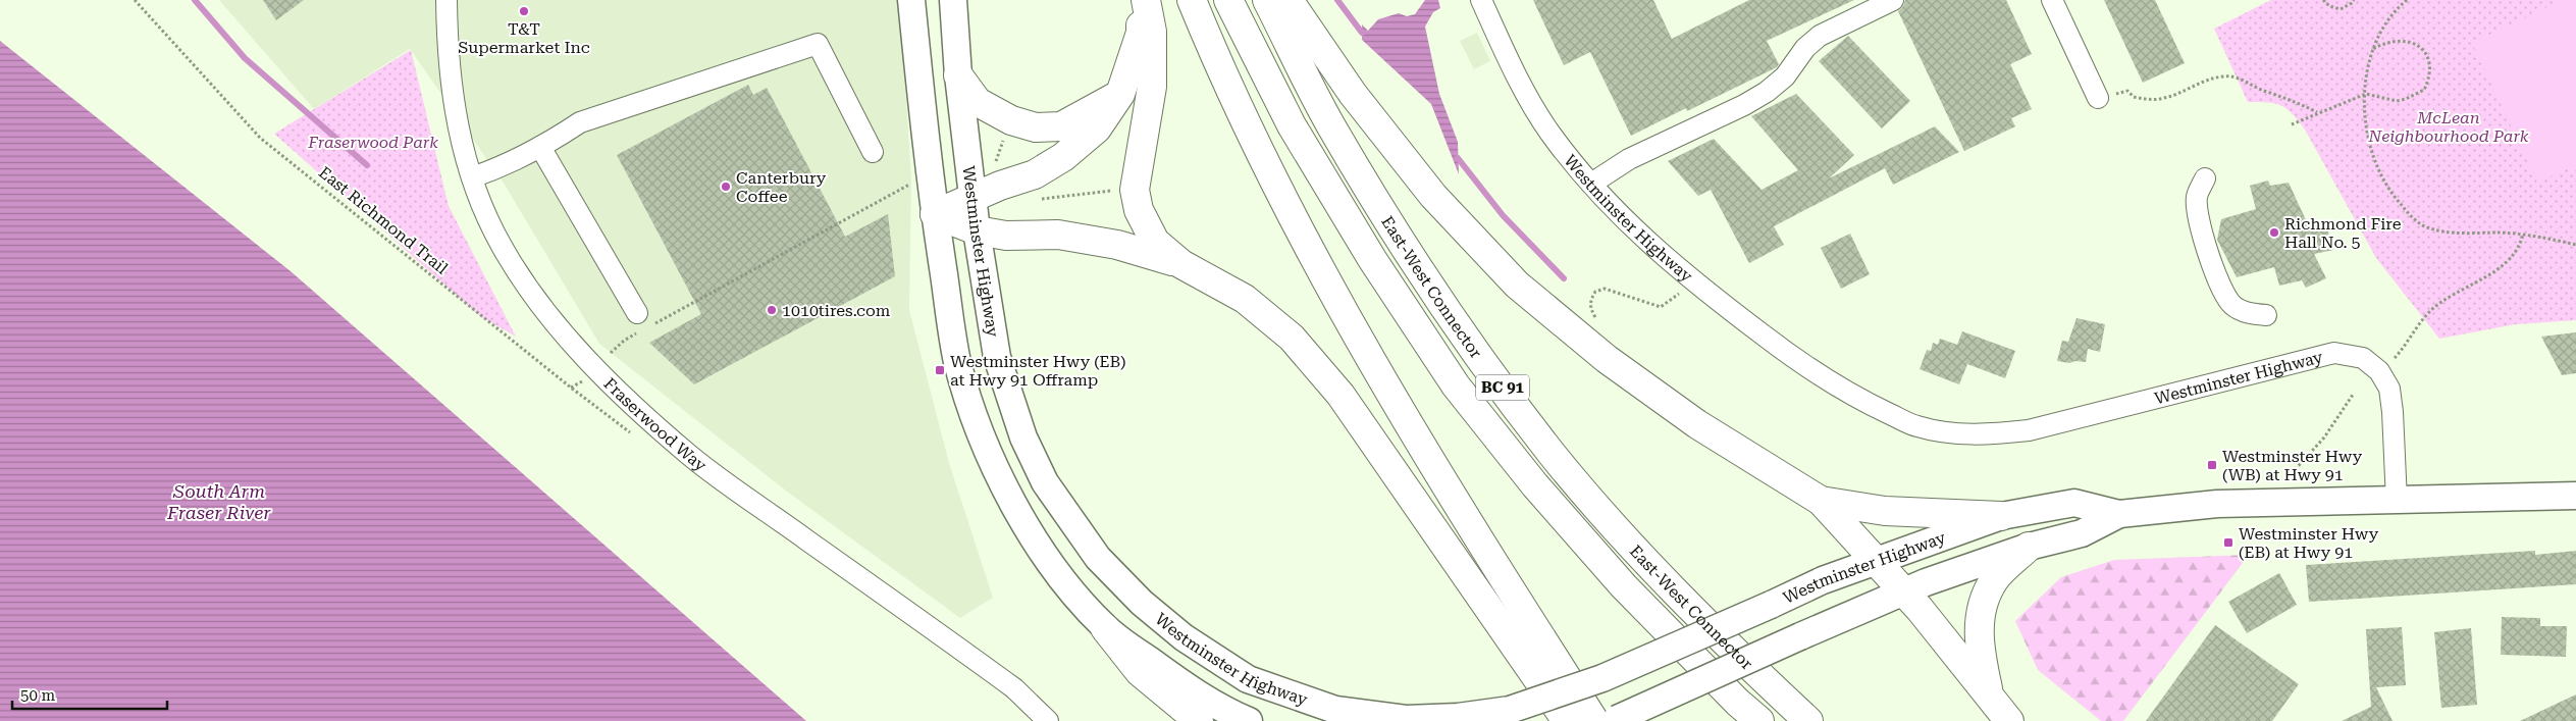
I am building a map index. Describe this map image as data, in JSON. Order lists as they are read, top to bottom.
{
  "streets": {
    "highway": ["East-West Connector", "BC 91"],
    "main road": ["Westminster Highway"],
    "street": ["Fraserwood Way"],
    "path": ["East Richmond Trail"]
  },
  "water": ["South Arm Fraser River"],
  "parks": ["McLean Neighbourhood Park", "Fraserwood Park"],
  "places": {
    "other": [
      "T&T Supermarket Inc",
      "Canterbury Coffee",
      "Richmond Fire Hall No. 5",
      "1010tires.com"
    ],
    "transit": ["Westminster Hwy (EB) at Hwy 91 Offramp", "Westminster Hwy (WB) at Hwy 91", "Westminster Hwy (EB) at Hwy 91"]
  },
  "scale_bar": "50 m"
}
